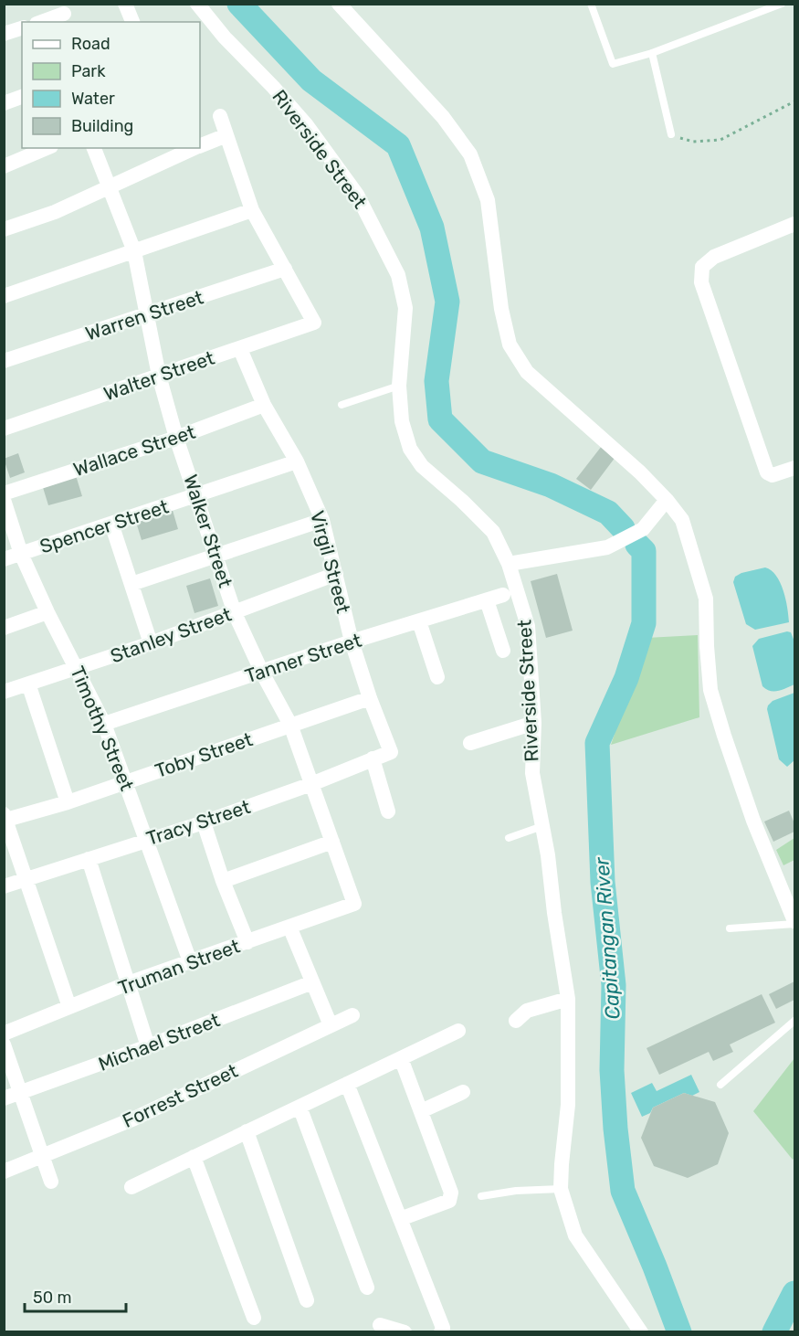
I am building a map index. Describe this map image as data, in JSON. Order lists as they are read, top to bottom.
{
  "streets": {
    "street": [
      "Riverside Street",
      "Warren Street",
      "Walter Street",
      "Wallace Street",
      "Spencer Street",
      "Walker Street",
      "Virgil Street",
      "Stanley Street",
      "Tanner Street",
      "Timothy Street",
      "Toby Street",
      "Tracy Street",
      "Truman Street",
      "Michael Street",
      "Forrest Street"
    ]
  },
  "crossings": [
    ["Warren Street", "Walter Street"],
    ["Warren Street", "Walker Street"],
    ["Walter Street", "Walker Street"],
    ["Walter Street", "Virgil Street"],
    ["Wallace Street", "Walker Street"],
    ["Wallace Street", "Virgil Street"],
    ["Spencer Street", "Walker Street"],
    ["Spencer Street", "Virgil Street"],
    ["Spencer Street", "Timothy Street"],
    ["Walker Street", "Stanley Street"],
    ["Walker Street", "Tanner Street"],
    ["Walker Street", "Toby Street"],
    ["Walker Street", "Tracy Street"],
    ["Walker Street", "Truman Street"],
    ["Virgil Street", "Stanley Street"],
    ["Virgil Street", "Tanner Street"],
    ["Virgil Street", "Toby Street"],
    ["Virgil Street", "Tracy Street"],
    ["Stanley Street", "Timothy Street"],
    ["Tanner Street", "Timothy Street"],
    ["Timothy Street", "Toby Street"],
    ["Timothy Street", "Tracy Street"],
    ["Timothy Street", "Truman Street"]
  ],
  "water": ["Capitangan River"],
  "legend": [
    "Road",
    "Park",
    "Water",
    "Building"
  ],
  "scale_bar": "50 m"
}
